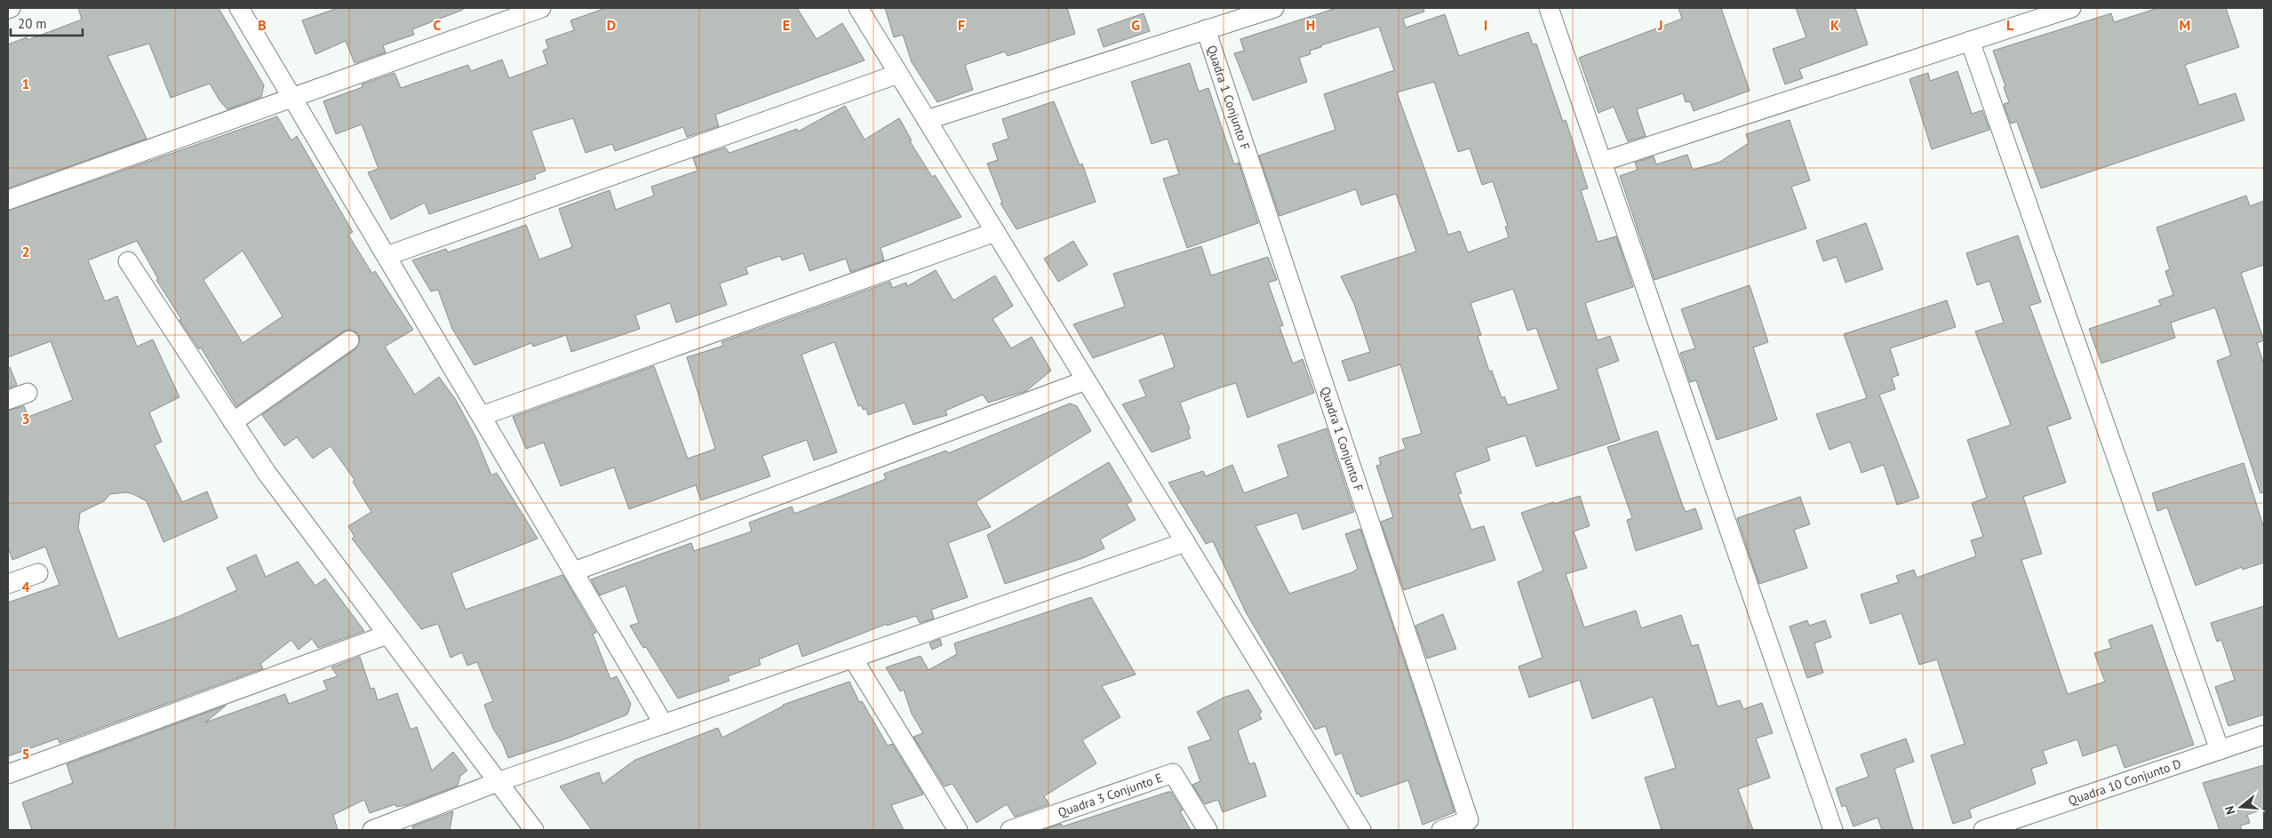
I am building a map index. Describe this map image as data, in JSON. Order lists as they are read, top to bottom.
{
  "streets": {
    "street": ["Quadra 1 Conjunto F", "Quadra 10 Conjunto D", "Quadra 3 Conjunto E"]
  },
  "scale_bar": "20 m",
  "north": "left",
  "grid": {
    "columns": [
      "B",
      "C",
      "D",
      "E",
      "F",
      "G",
      "H",
      "I",
      "J",
      "K",
      "L",
      "M"
    ],
    "rows": [
      "1",
      "2",
      "3",
      "4",
      "5"
    ]
  }
}
